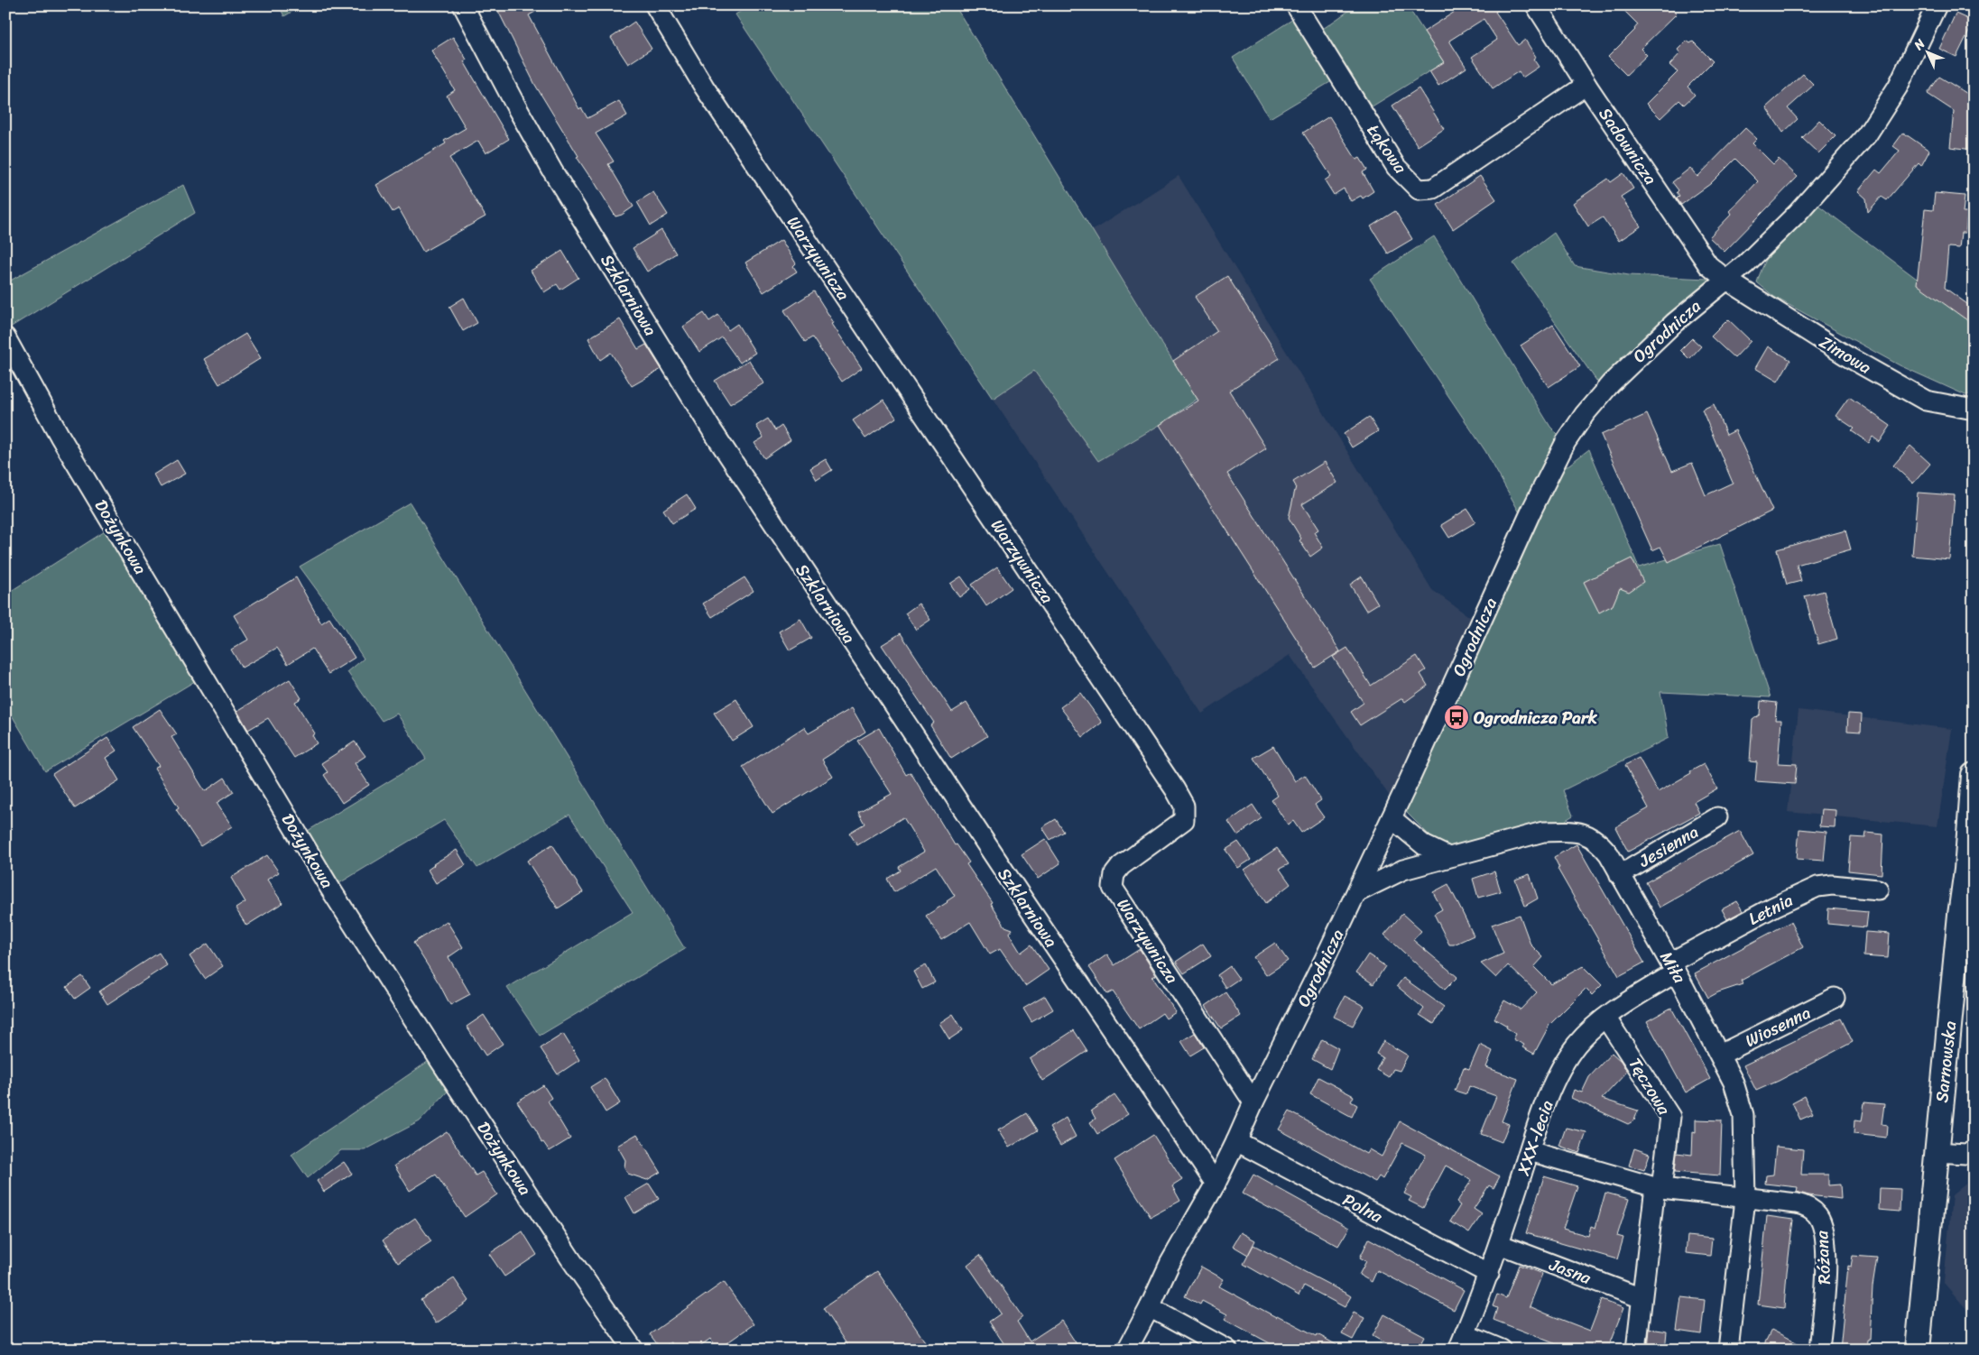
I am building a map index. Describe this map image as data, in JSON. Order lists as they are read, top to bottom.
{
  "streets": {
    "street": [
      "Sadownicza",
      "Łąkowa",
      "Warzywnicza",
      "Szklarniowa",
      "Ogrodnicza",
      "Zimowa",
      "Dożynkowa",
      "Jesienna",
      "Letnia",
      "Miła",
      "Wiosenna",
      "Sarnowska",
      "Tęczowa",
      "XXX-lecia",
      "Polna",
      "Różana",
      "Jasna"
    ]
  },
  "crossings": [
    ["Sadownicza", "Łąkowa"],
    ["Sadownicza", "Ogrodnicza"],
    ["Sadownicza", "Zimowa"],
    ["Warzywnicza", "Ogrodnicza"],
    ["Szklarniowa", "Ogrodnicza"],
    ["Ogrodnicza", "Zimowa"],
    ["Ogrodnicza", "Miła"],
    ["Ogrodnicza", "Polna"],
    ["Jesienna", "Miła"],
    ["Letnia", "Miła"],
    ["Letnia", "XXX-lecia"],
    ["Miła", "Wiosenna"],
    ["Miła", "XXX-lecia"],
    ["Miła", "Różana"],
    ["Tęczowa", "XXX-lecia"],
    ["Tęczowa", "Jasna"],
    ["XXX-lecia", "Polna"],
    ["XXX-lecia", "Jasna"]
  ],
  "places": {
    "bus stop": ["Ogrodnicza Park"]
  },
  "north": "top left"
}
